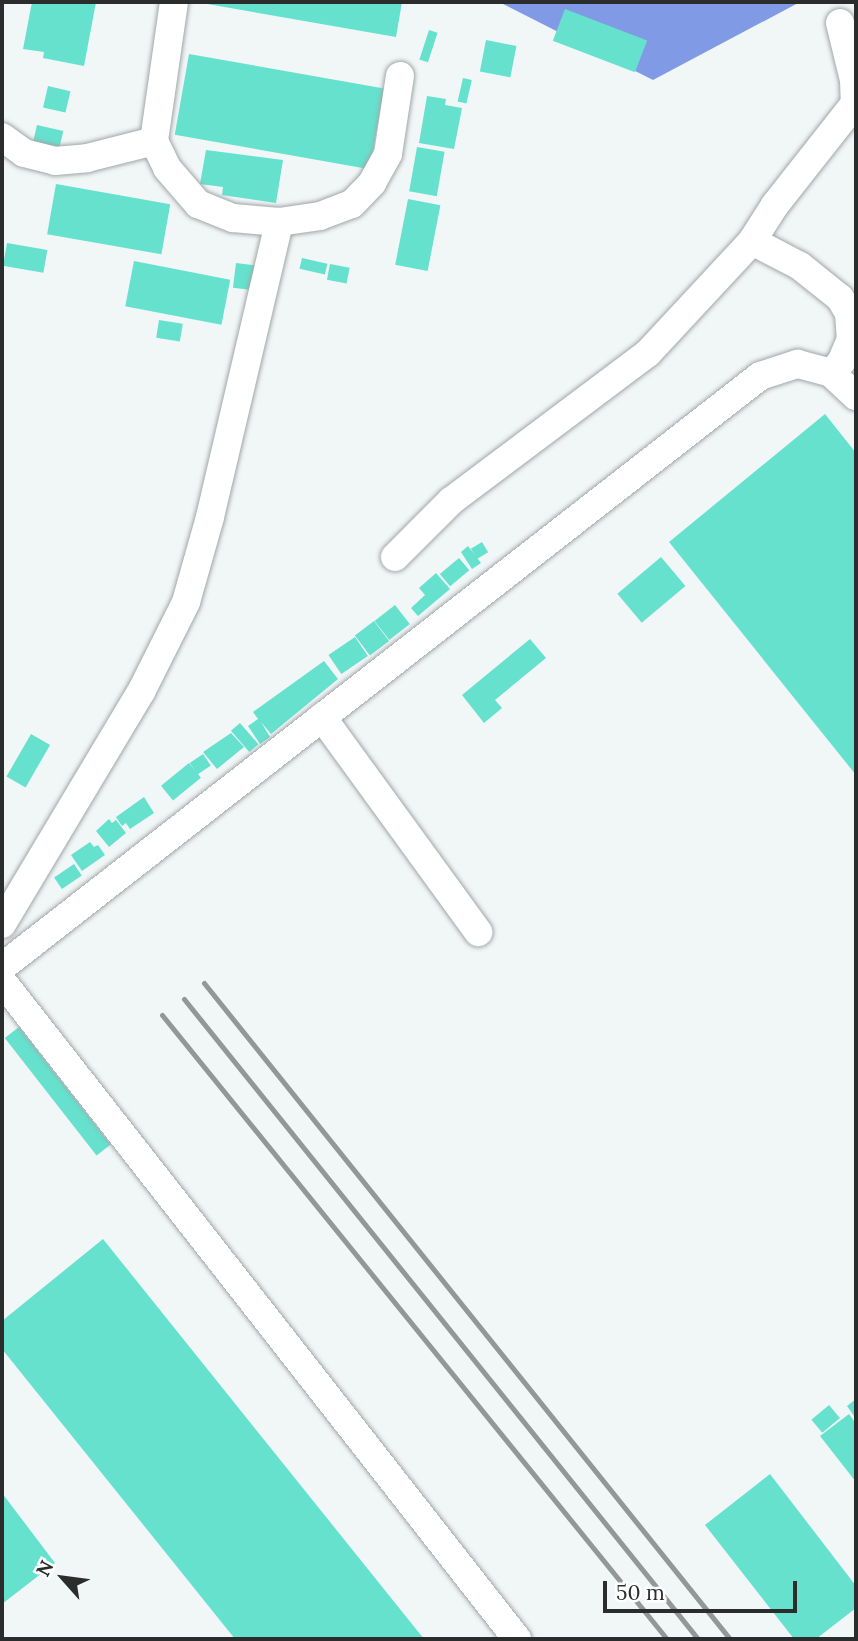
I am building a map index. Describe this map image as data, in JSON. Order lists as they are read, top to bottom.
{
  "scale_bar": "50 m",
  "north": "top left"
}
